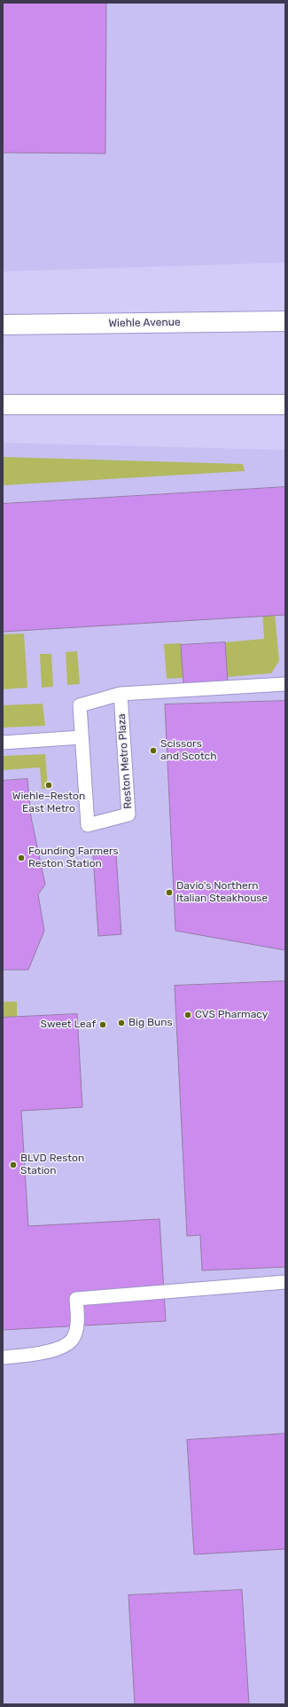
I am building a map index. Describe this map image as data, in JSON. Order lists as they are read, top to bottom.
{
  "streets": {
    "main road": ["Wiehle Avenue"],
    "lane": ["Reston Metro Plaza"]
  },
  "places": [
    "Scissors and Scotch",
    "Wiehle–Reston East Metro",
    "Founding Farmers Reston Station",
    "Davio's Northern Italian Steakhouse",
    "CVS Pharmacy",
    "Big Buns",
    "Sweet Leaf",
    "BLVD Reston Station"
  ]
}
